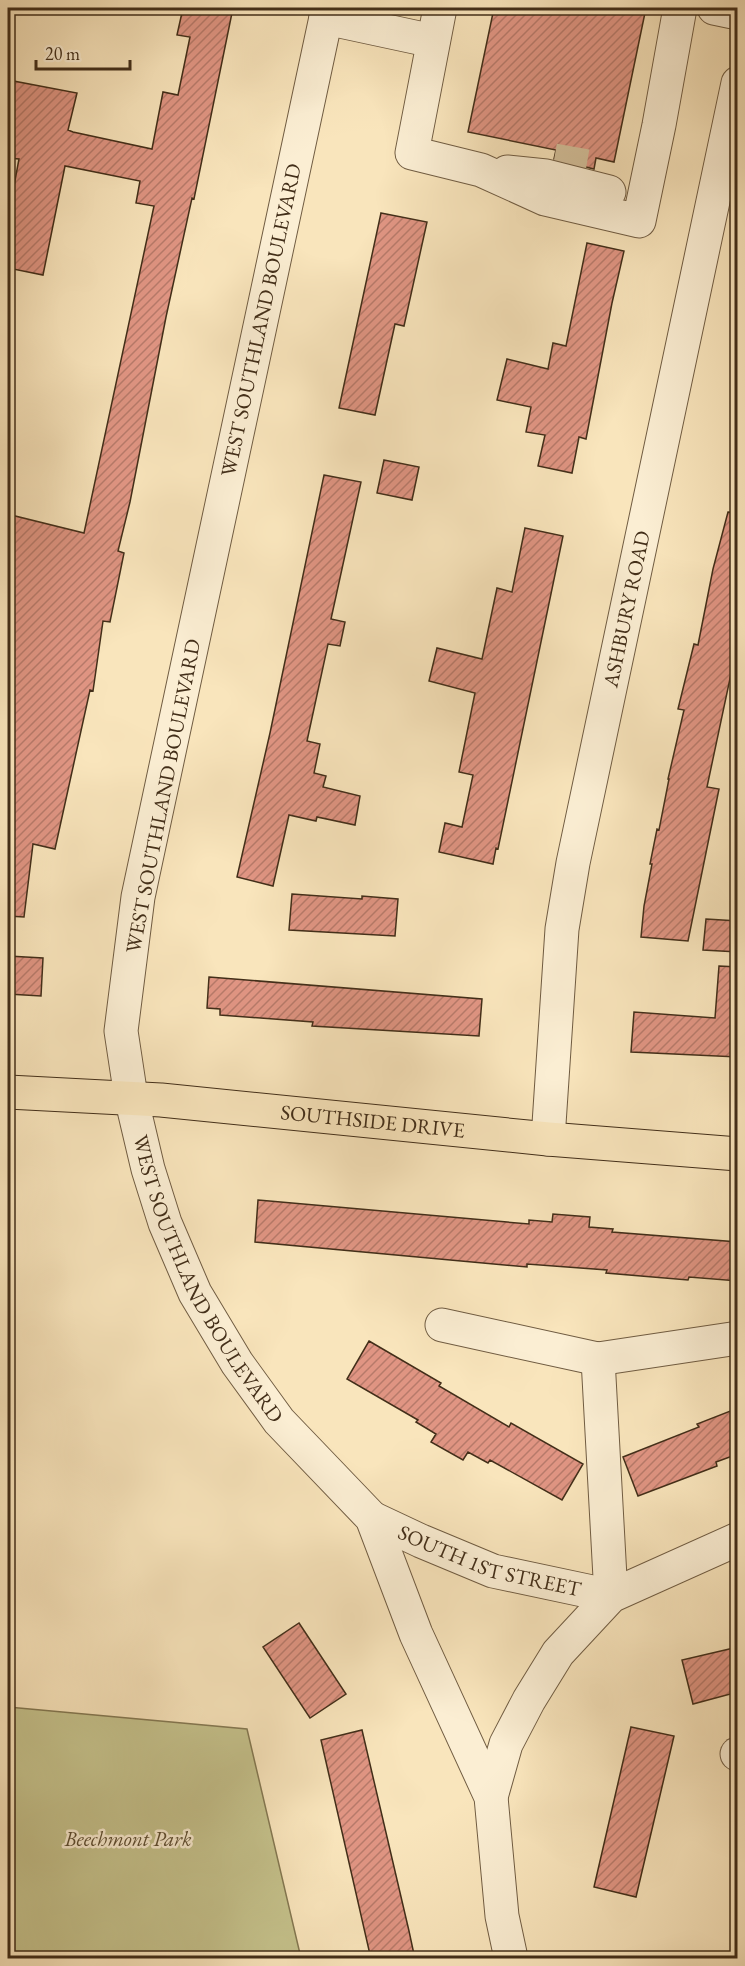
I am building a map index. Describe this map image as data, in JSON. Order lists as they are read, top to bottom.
{
  "streets": {
    "main road": ["SOUTHSIDE DRIVE"],
    "street": ["WEST SOUTHLAND BOULEVARD", "ASHBURY ROAD", "SOUTH 1ST STREET"]
  },
  "crossings": [
    ["WEST SOUTHLAND BOULEVARD", "SOUTHSIDE DRIVE"],
    ["WEST SOUTHLAND BOULEVARD", "SOUTH 1ST STREET"],
    ["ASHBURY ROAD", "SOUTHSIDE DRIVE"]
  ],
  "parks": ["Beechmont Park"],
  "scale_bar": "20 m"
}
